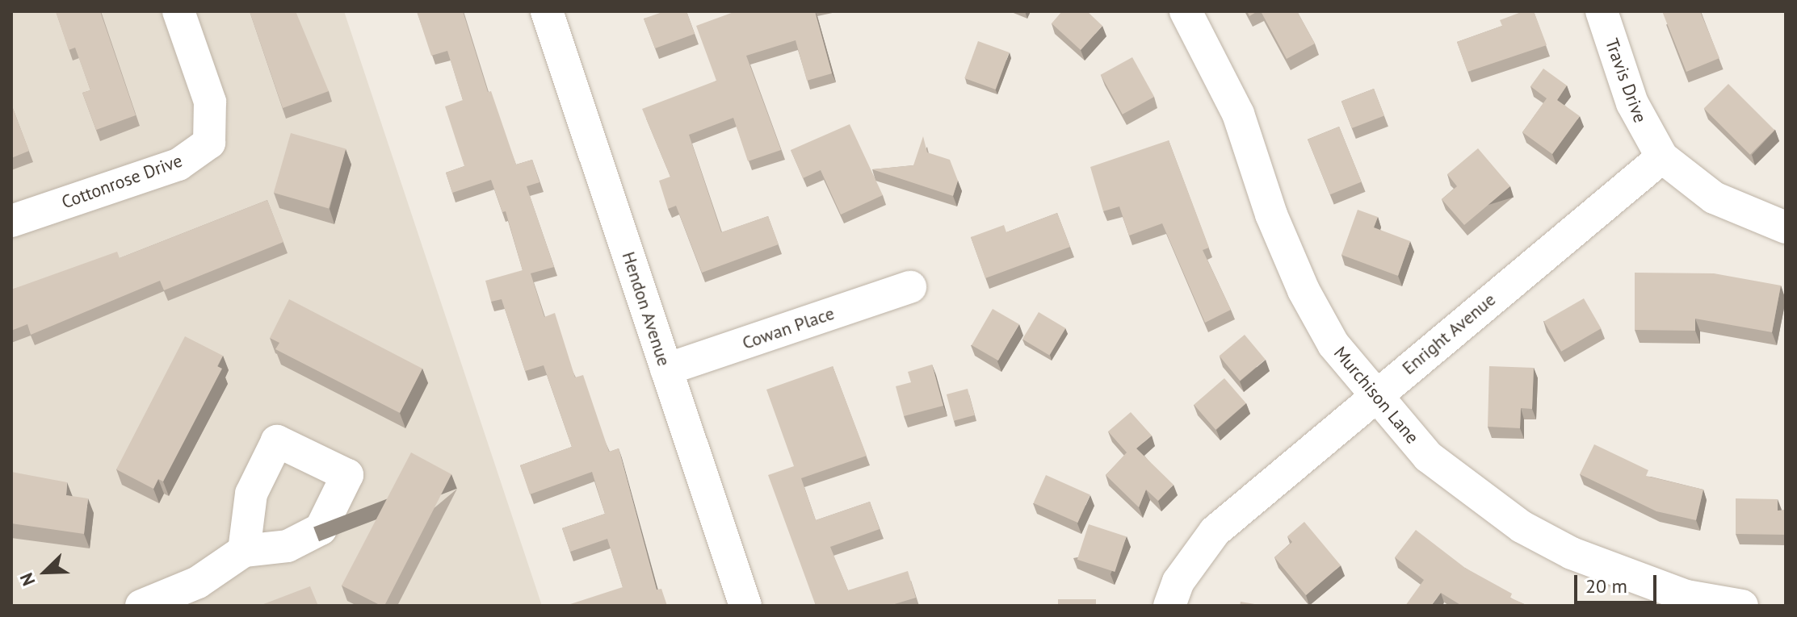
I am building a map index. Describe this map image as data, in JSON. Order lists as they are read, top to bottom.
{
  "streets": {
    "street": [
      "Travis Drive",
      "Cottonrose Drive",
      "Hendon Avenue",
      "Cowan Place",
      "Enright Avenue",
      "Murchison Lane"
    ]
  },
  "crossings": [
    ["Travis Drive", "Enright Avenue"],
    ["Hendon Avenue", "Cowan Place"],
    ["Enright Avenue", "Murchison Lane"]
  ],
  "scale_bar": "20 m",
  "north": "bottom left"
}
